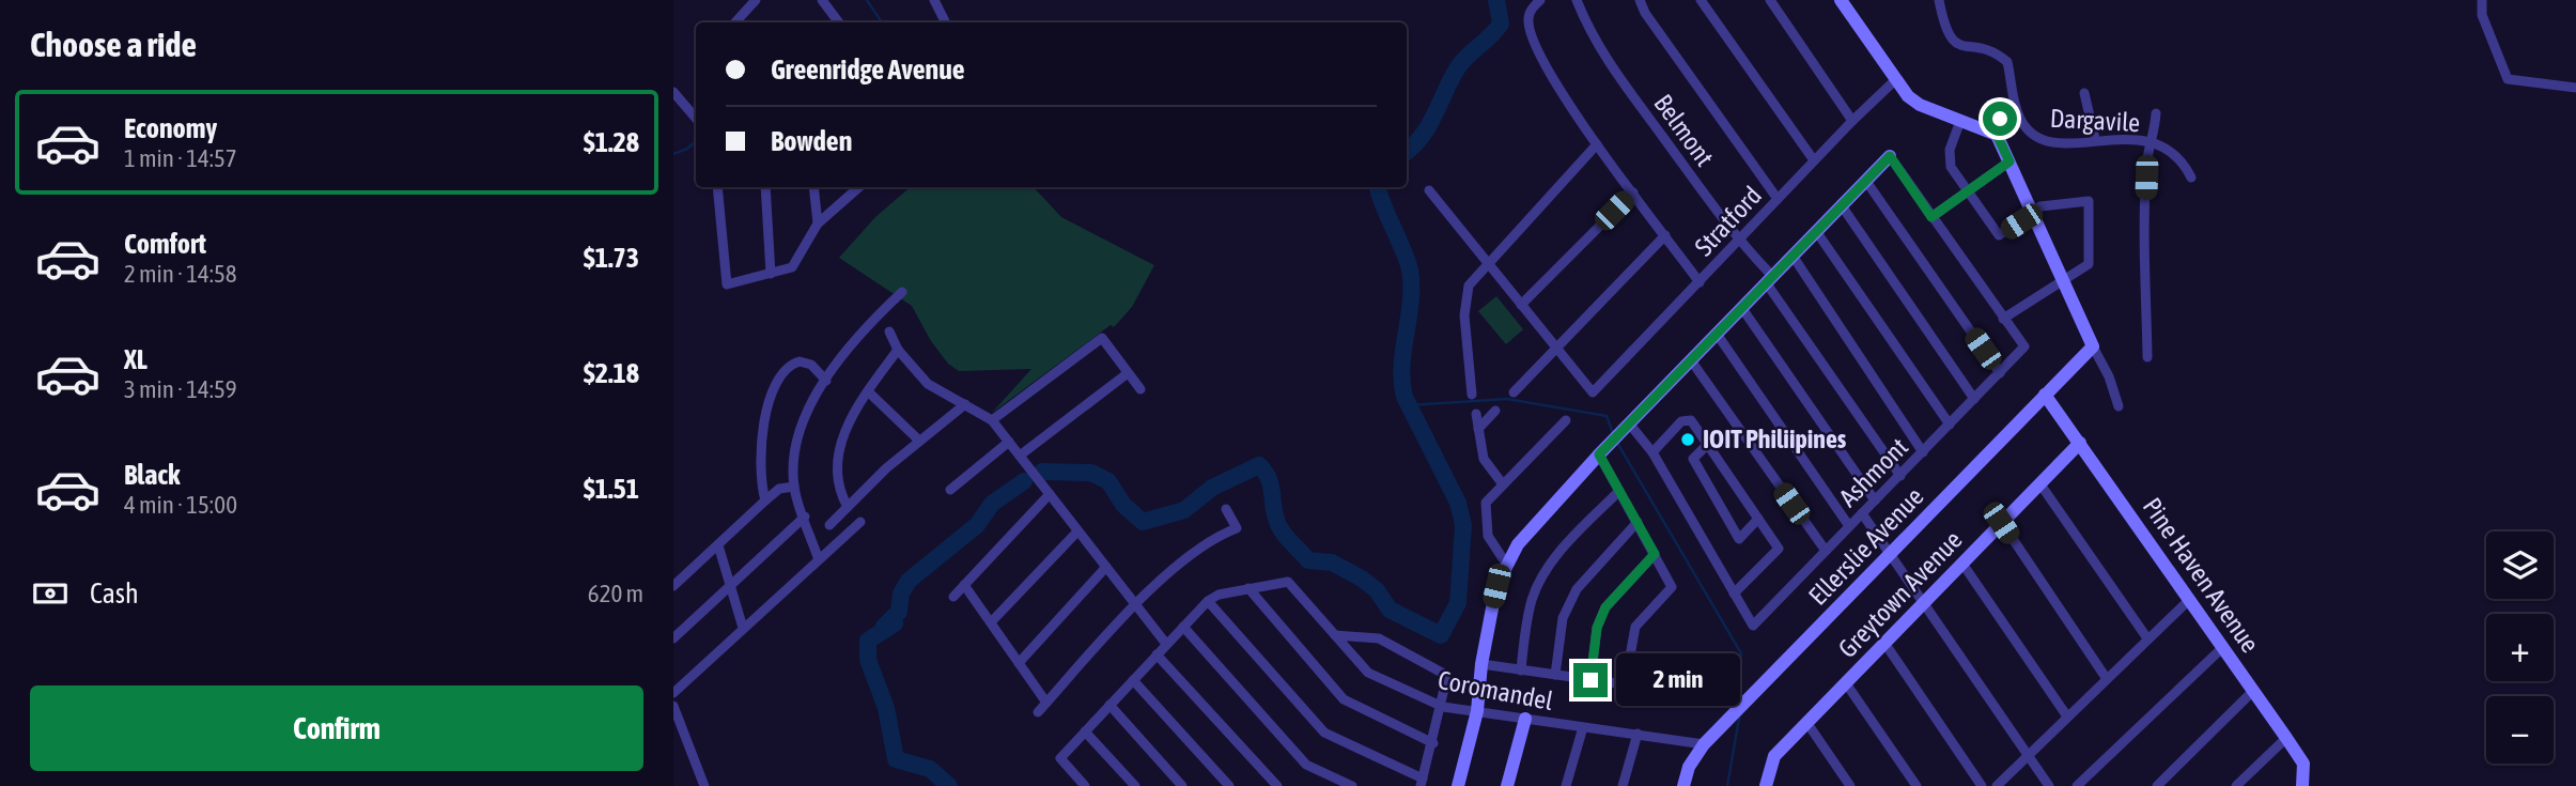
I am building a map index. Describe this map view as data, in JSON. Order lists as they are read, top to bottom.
{
  "streets": {
    "street": [
      "Dargavile",
      "Belmont",
      "Stratford",
      "Ashmont",
      "Ellerslie Avenue",
      "Pine Haven Avenue",
      "Greytown Avenue",
      "Coromandel"
    ]
  },
  "crossings": [
    ["Belmont", "Stratford"],
    ["Belmont", "Ashmont"],
    ["Ellerslie Avenue", "Pine Haven Avenue"],
    ["Ellerslie Avenue", "Coromandel"],
    ["Pine Haven Avenue", "Greytown Avenue"]
  ],
  "places": ["IOIT Philiipines"],
  "page": {
    "heading": "Choose a ride",
    "banner": ["Greenridge Avenue", "Bowden"],
    "list": [
      {
        "name": "Economy",
        "note": "1 min · 14:57",
        "value": "$1.28"
      },
      {
        "name": "Comfort",
        "note": "2 min · 14:58",
        "value": "$1.73"
      },
      {
        "name": "XL",
        "note": "3 min · 14:59",
        "value": "$2.18"
      },
      {
        "name": "Black",
        "note": "4 min · 15:00",
        "value": "$1.51"
      }
    ],
    "map_buttons": ["+", "−"],
    "pay": ["Cash", "620 m"],
    "bubble": "2 min",
    "buttons": "Confirm"
  }
}
